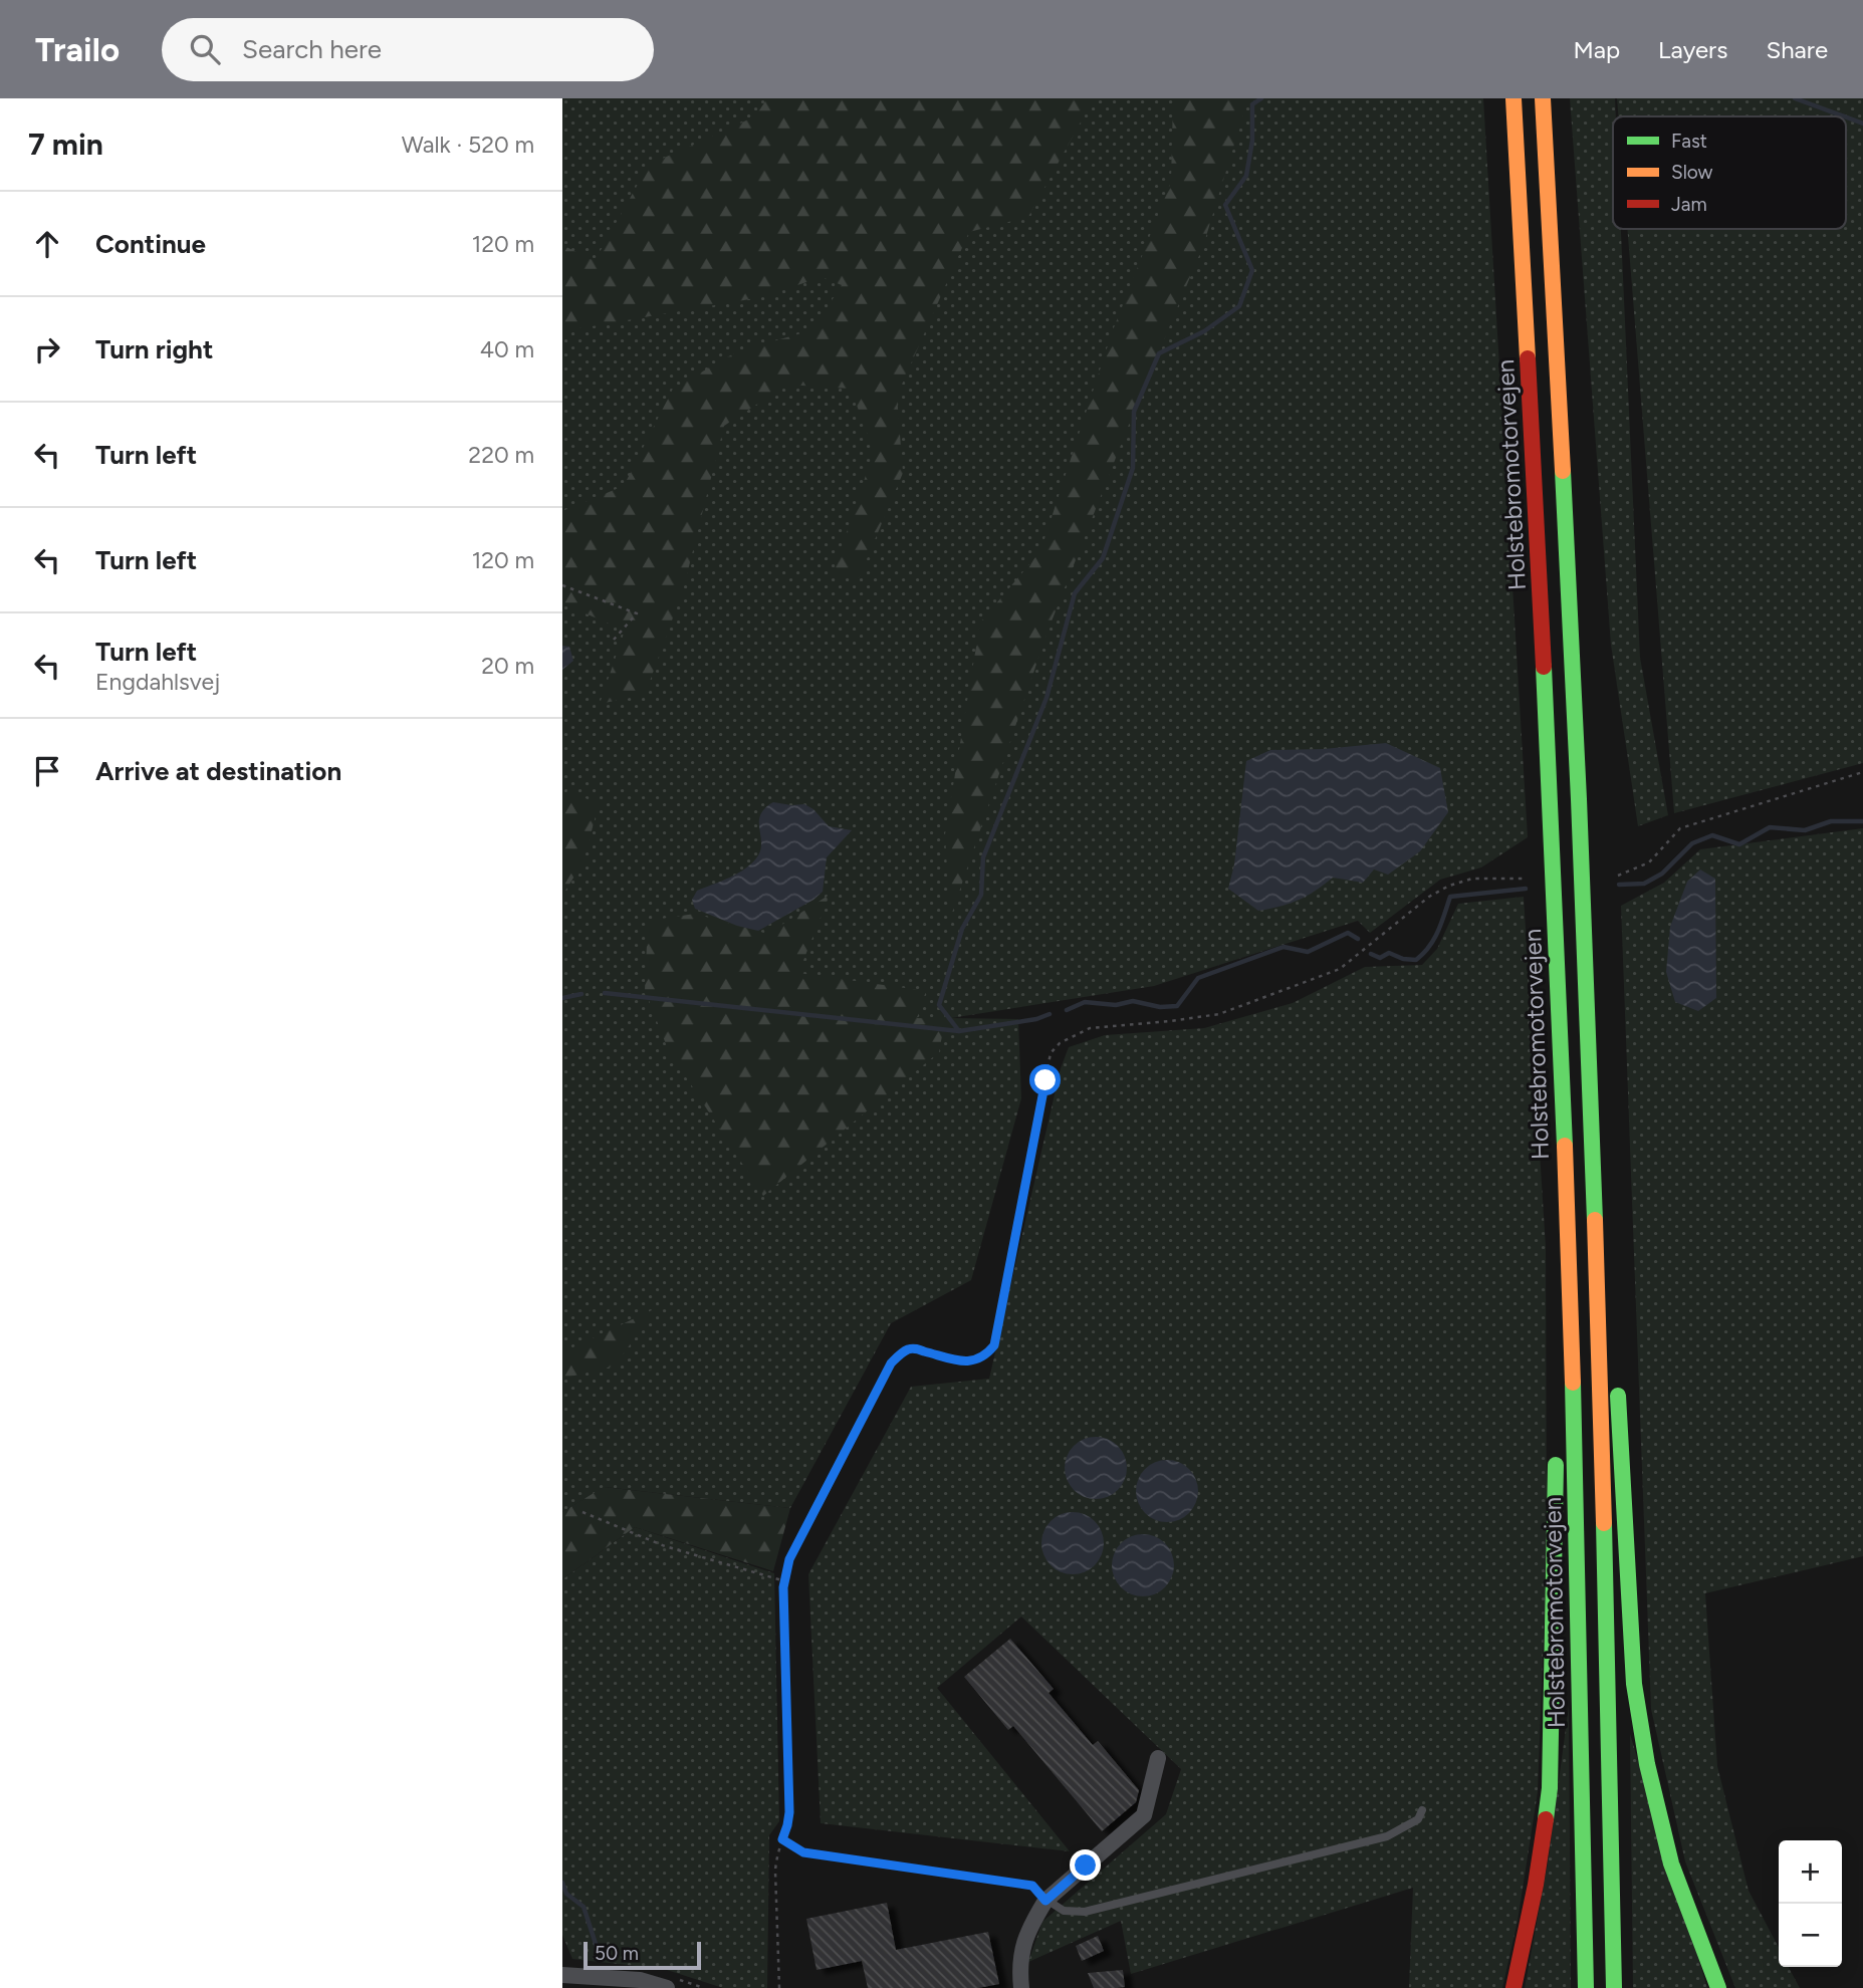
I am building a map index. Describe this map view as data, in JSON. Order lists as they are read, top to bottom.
{
  "streets": {
    "highway": ["Holstebromotorvejen"]
  },
  "legend": ["Fast", "Slow", "Jam"],
  "scale_bar": "50 m",
  "page": {
    "header": "Trailo",
    "search": "Search here",
    "nav": ["Map", "Layers", "Share"],
    "heading": ["7 min", "Walk · 520 m"],
    "list": [
      ["Continue", "120 m"],
      ["Turn right", "40 m"],
      ["Turn left", "220 m"],
      ["Turn left", "120 m"],
      ["Turn left", "Engdahlsvej", "20 m"],
      "Arrive at destination"
    ],
    "map_buttons": ["+", "−"],
    "scale": "50 m"
  }
}
